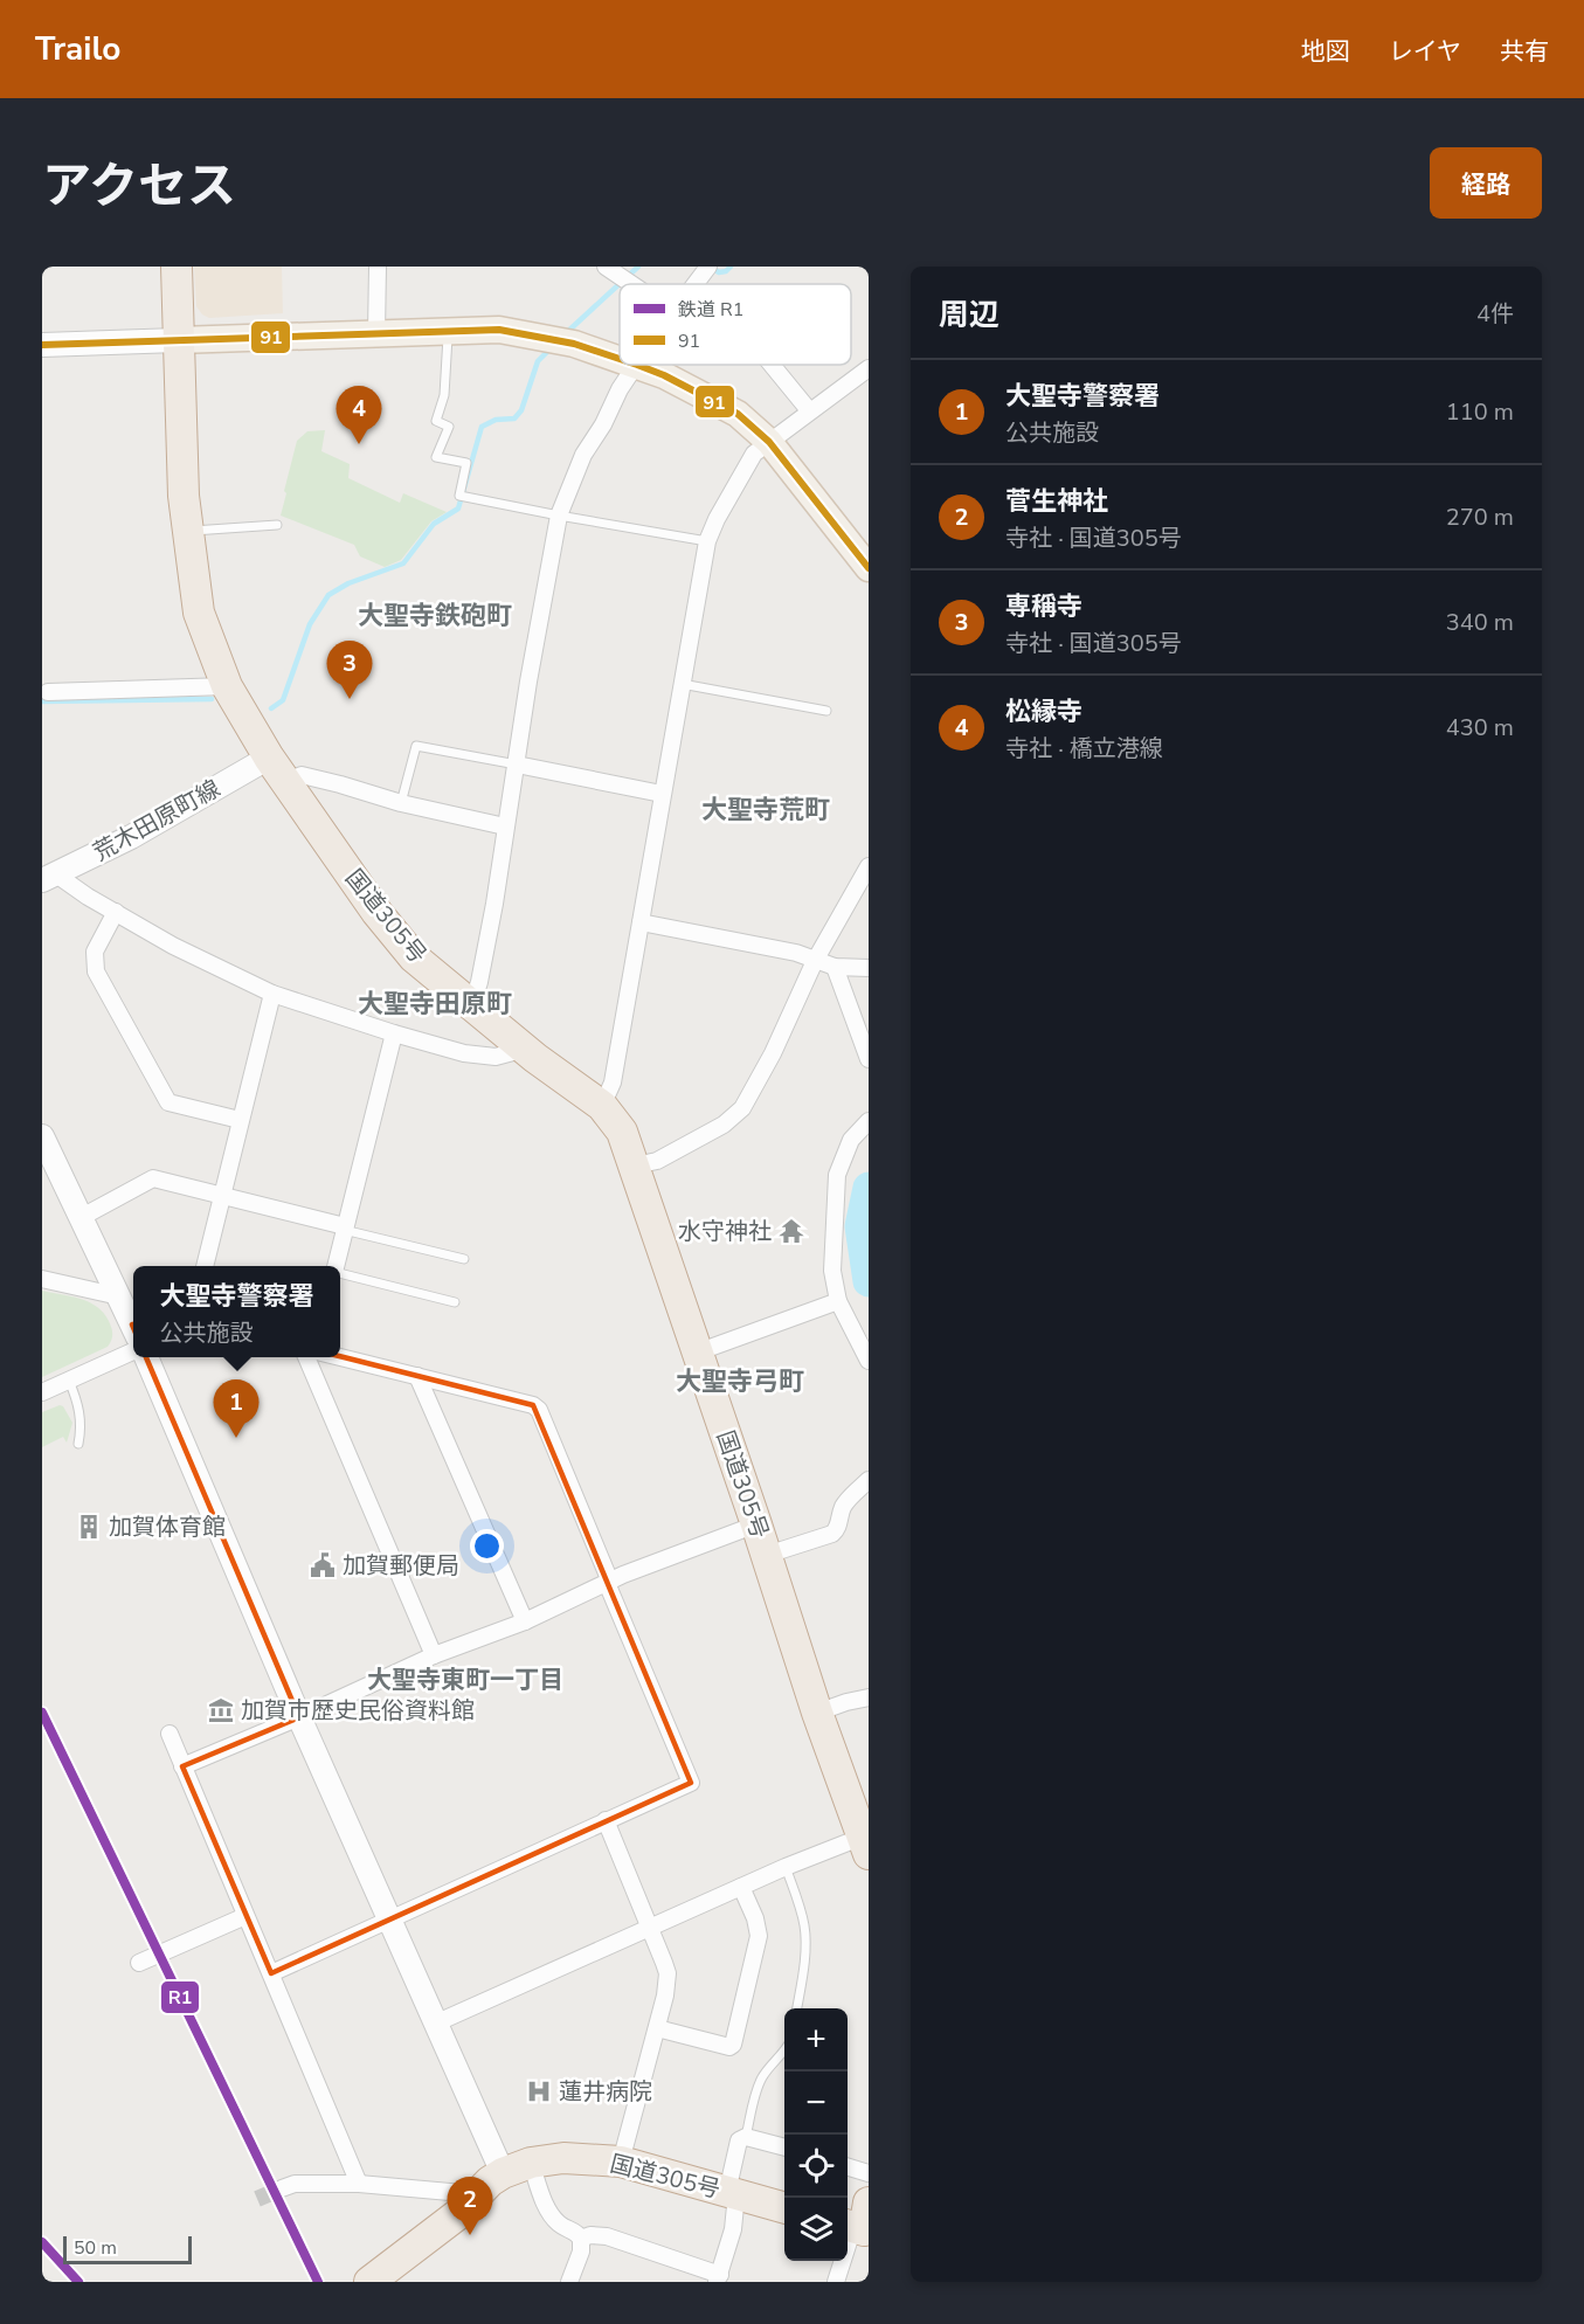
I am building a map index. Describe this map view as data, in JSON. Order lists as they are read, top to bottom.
{
  "streets": {
    "highway": ["国道305号"],
    "street": ["荒木田原町線"]
  },
  "crossings": [
    ["荒木田原町線", "国道305号"]
  ],
  "districts": [
    "大聖寺鉄砲町",
    "大聖寺荒町",
    "大聖寺田原町",
    "大聖寺弓町",
    "大聖寺東町一丁目"
  ],
  "places": {
    "temple": ["水守神社"],
    "building": ["加賀体育館"],
    "public building": ["加賀郵便局"],
    "museum": ["加賀市歴史民俗資料館"],
    "hospital": ["蓮井病院"]
  },
  "lines": ["transit line 91", "rail line R1"],
  "legend": ["鉄道 R1", "91"],
  "scale_bar": "50 m",
  "page": {
    "header": "Trailo",
    "nav": ["地図", "レイヤ", "共有"],
    "title": "アクセス",
    "buttons": "経路",
    "heading": ["周辺", "4件"],
    "list": [
      {
        "mark": "1",
        "name": "大聖寺警察署",
        "note": "公共施設",
        "value": "110 m"
      },
      {
        "mark": "2",
        "name": "菅生神社",
        "note": "寺社 · 国道305号",
        "value": "270 m"
      },
      {
        "mark": "3",
        "name": "専稱寺",
        "note": "寺社 · 国道305号",
        "value": "340 m"
      },
      {
        "mark": "4",
        "name": "松縁寺",
        "note": "寺社 · 橋立港線",
        "value": "430 m"
      }
    ],
    "pins": [
      "4",
      "3",
      "1",
      "2"
    ],
    "popup": ["大聖寺警察署", "公共施設"],
    "map_buttons": ["+", "−"],
    "scale": "50 m"
  }
}
